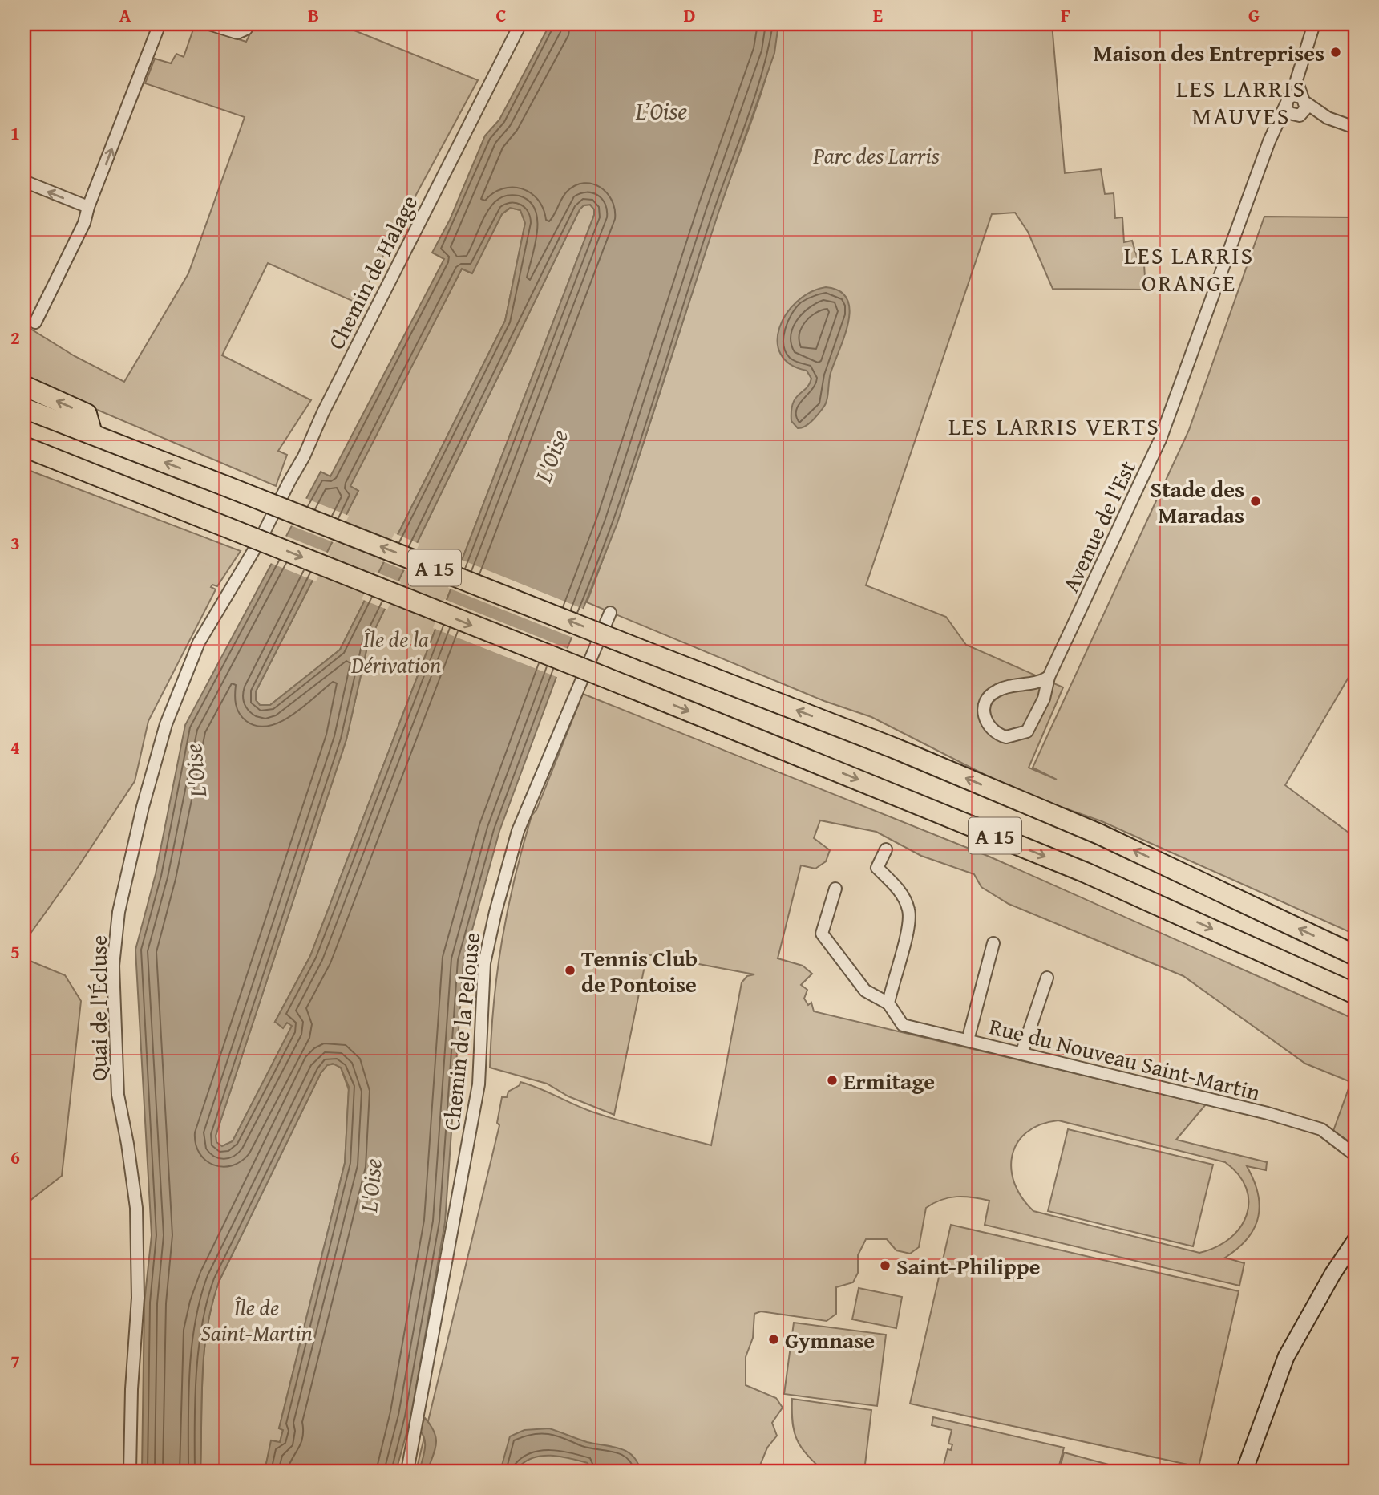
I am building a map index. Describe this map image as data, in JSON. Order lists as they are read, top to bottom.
{
  "streets": {
    "highway": ["A 15"],
    "street": [
      "Chemin de Halage",
      "Avenue de l'Est",
      "Quai de l'Écluse",
      "Chemin de la Pelouse",
      "Rue du Nouveau Saint-Martin"
    ]
  },
  "crossings": [
    ["Chemin de Halage", "Quai de l'Écluse"]
  ],
  "districts": ["LES LARRIS MAUVES", "LES LARRIS ORANGE", "LES LARRIS VERTS"],
  "water": ["L’Oise", "L'Oise"],
  "parks": ["Parc des Larris", "Île de la Dérivation", "Île de Saint-Martin"],
  "places": [
    "Maison des Entreprises",
    "Stade des Maradas",
    "Tennis Club de Pontoise",
    "Ermitage",
    "Saint-Philippe",
    "Gymnase"
  ],
  "grid": {
    "columns": [
      "A",
      "B",
      "C",
      "D",
      "E",
      "F",
      "G"
    ],
    "rows": [
      "1",
      "2",
      "3",
      "4",
      "5",
      "6",
      "7"
    ]
  }
}
